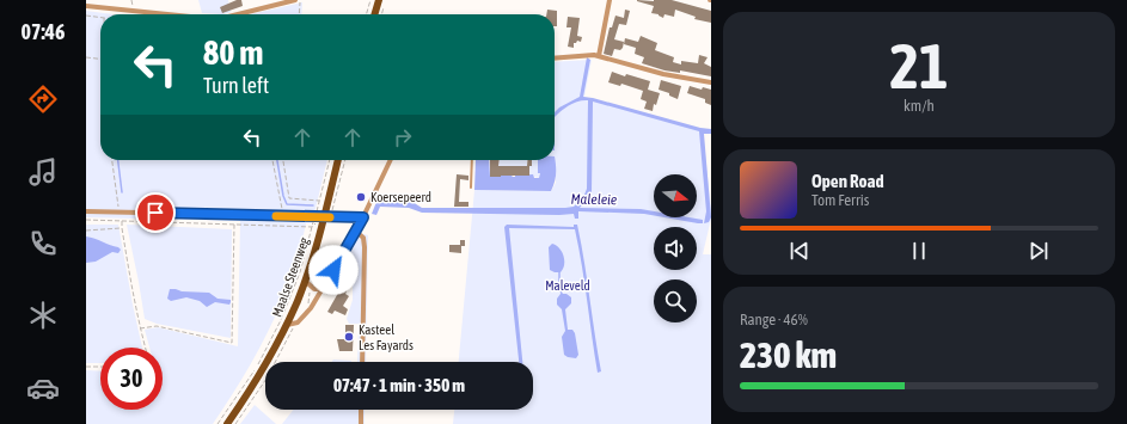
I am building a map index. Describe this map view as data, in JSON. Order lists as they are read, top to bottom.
{
  "streets": {
    "main road": ["Maalse Steenweg"]
  },
  "water": ["Maleleie"],
  "parks": ["Maleveld"],
  "places": ["Koersepeerd", "Kasteel Les Fayards"],
  "north": "right",
  "page": {
    "tabs": "07:46",
    "tile": [
      ["21", "km/h"],
      ["Range · 46%", "230 km"]
    ],
    "turn": ["80 m", "Turn left"],
    "song": ["Open Road", "Tom Ferris"],
    "limit": "30",
    "trip": "07:47 · 1 min · 350 m"
  }
}
